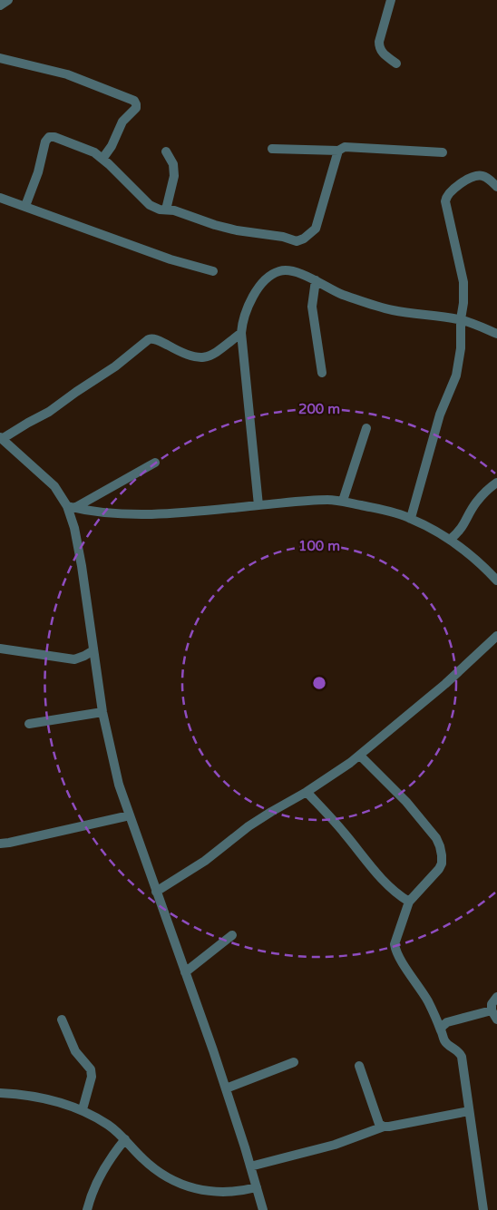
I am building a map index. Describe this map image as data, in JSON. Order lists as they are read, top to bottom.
{
  "rings": ["200 m", "100 m"]
}
